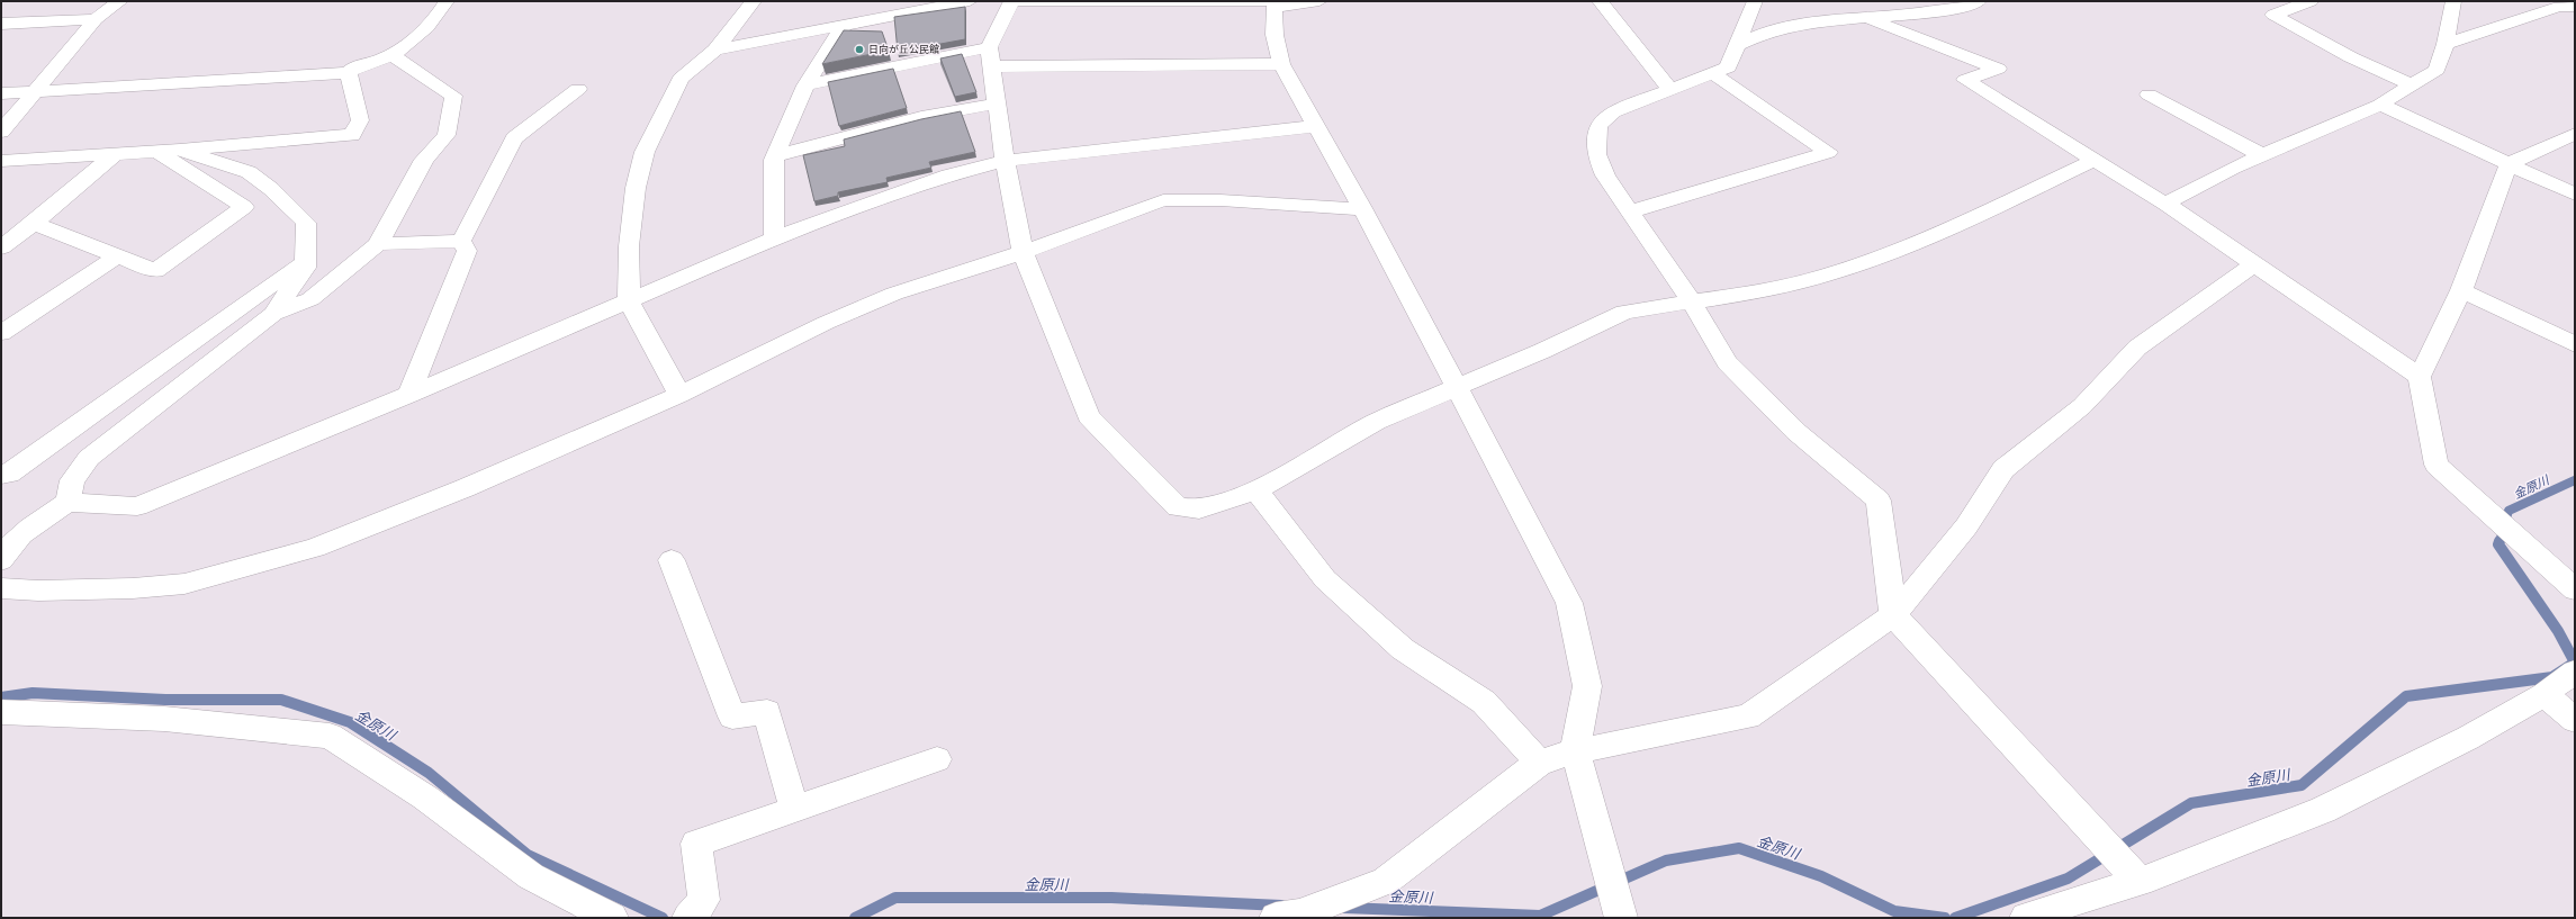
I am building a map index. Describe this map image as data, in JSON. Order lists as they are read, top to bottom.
{
  "water": ["金原川"],
  "places": ["日向が丘公民館"]
}
